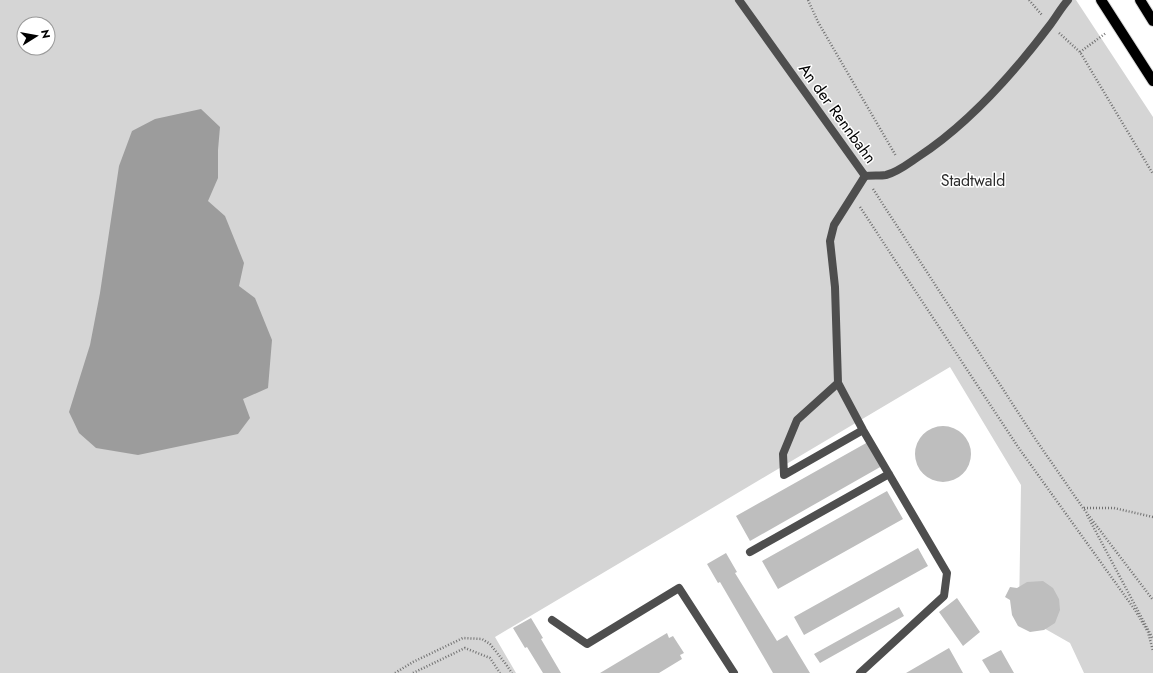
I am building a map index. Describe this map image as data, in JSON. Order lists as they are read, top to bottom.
{
  "streets": {
    "street": ["An der Rennbahn"]
  },
  "parks": ["Stadtwald"],
  "north": "right"
}
